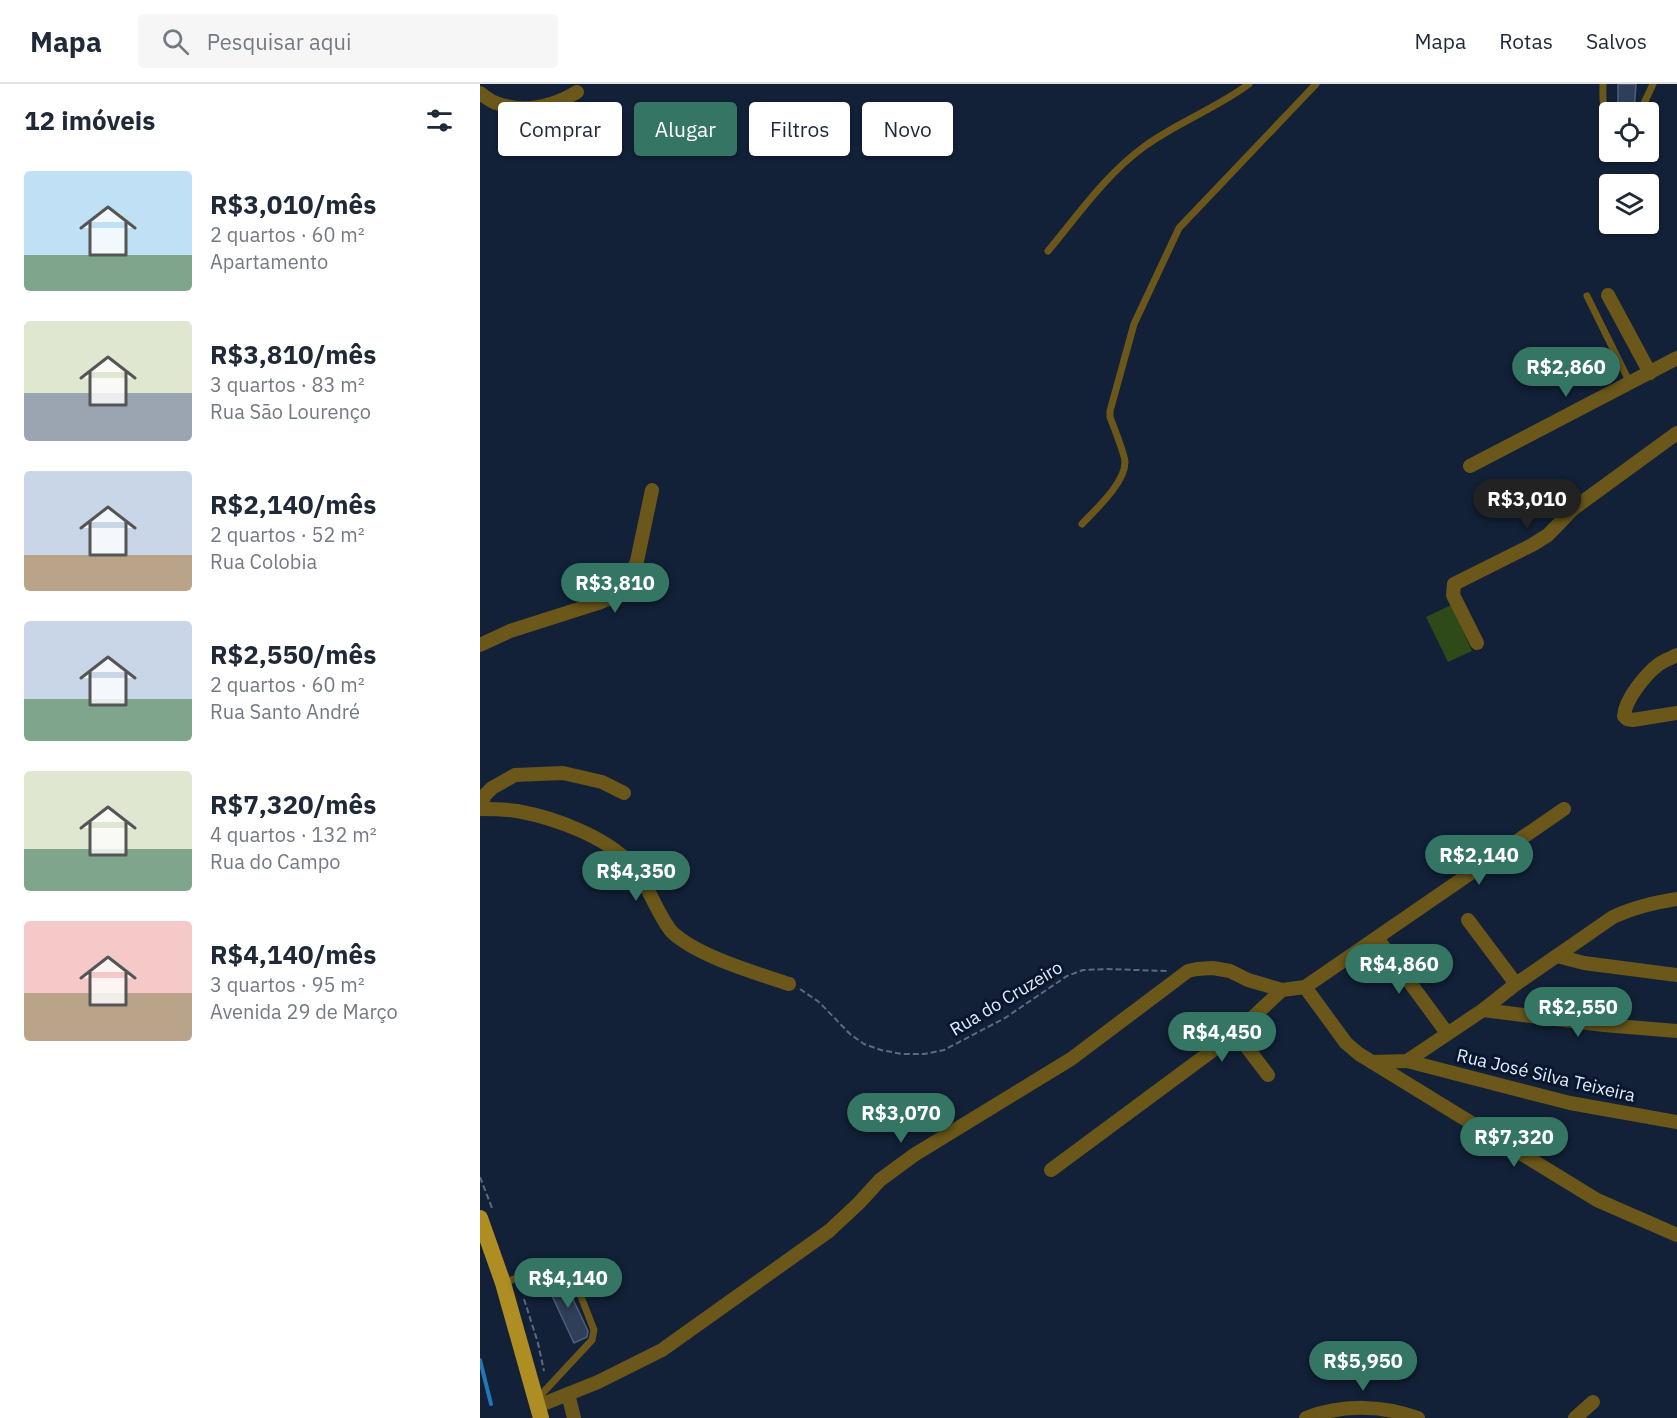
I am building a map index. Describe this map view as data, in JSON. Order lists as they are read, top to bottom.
{
  "streets": {
    "street": ["Rua José Silva Teixeira"],
    "path": ["Rua do Cruzeiro"]
  },
  "page": {
    "header": "Mapa",
    "search": "Pesquisar aqui",
    "nav": ["Mapa", "Rotas", "Salvos"],
    "heading": "12 imóveis",
    "chip": [
      "Comprar",
      "Alugar",
      "Filtros",
      "Novo"
    ],
    "list": [
      {
        "name": "R$3,010/mês",
        "note": "2 quartos · 60 m² · Apartamento"
      },
      {
        "name": "R$3,810/mês",
        "note": "3 quartos · 83 m² · Rua São Lourenço"
      },
      {
        "name": "R$2,140/mês",
        "note": "2 quartos · 52 m² · Rua Colobia"
      },
      {
        "name": "R$2,550/mês",
        "note": "2 quartos · 60 m² · Rua Santo André"
      },
      {
        "name": "R$7,320/mês",
        "note": "4 quartos · 132 m² · Rua do Campo"
      },
      {
        "name": "R$4,140/mês",
        "note": "3 quartos · 95 m² · Avenida 29 de Março"
      }
    ],
    "price": [
      "R$2,860",
      "R$3,010",
      "R$3,810",
      "R$2,140",
      "R$4,350",
      "R$4,860",
      "R$2,550",
      "R$4,450",
      "R$3,070",
      "R$7,320",
      "R$4,140",
      "R$5,950"
    ]
  }
}
